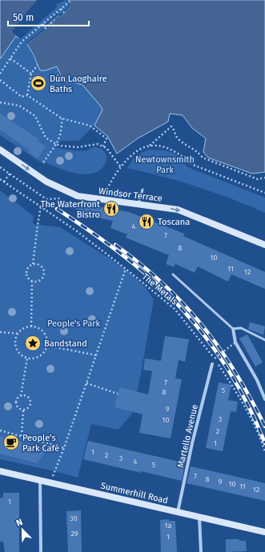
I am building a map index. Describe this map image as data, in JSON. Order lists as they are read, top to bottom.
{
  "streets": {
    "main road": ["Windsor Terrace", "Summerhill Road"],
    "street": ["Martello Avenue"],
    "path": ["The Metals"]
  },
  "crossings": [
    ["Martello Avenue", "Summerhill Road"]
  ],
  "one_way": ["Windsor Terrace"],
  "parks": ["Newtownsmith Park", "People's Park"],
  "places": {
    "sports": ["Dún Laoghaire Baths"],
    "restaurant": ["The Waterfront Bistro", "Toscana"],
    "place": ["Bandstand"],
    "cafe": ["People’s Park Café"]
  },
  "house_numbers": [
    "4",
    "7",
    "8",
    "10",
    "11",
    "12",
    "7",
    "5",
    "8",
    "9",
    "3",
    "10",
    "2",
    "1",
    "1",
    "2",
    "3",
    "4",
    "5",
    "7",
    "8",
    "9",
    "10",
    "11",
    "12",
    "1",
    "30",
    "1a",
    "29",
    "1"
  ],
  "scale_bar": "50 m",
  "north": "top left"
}
